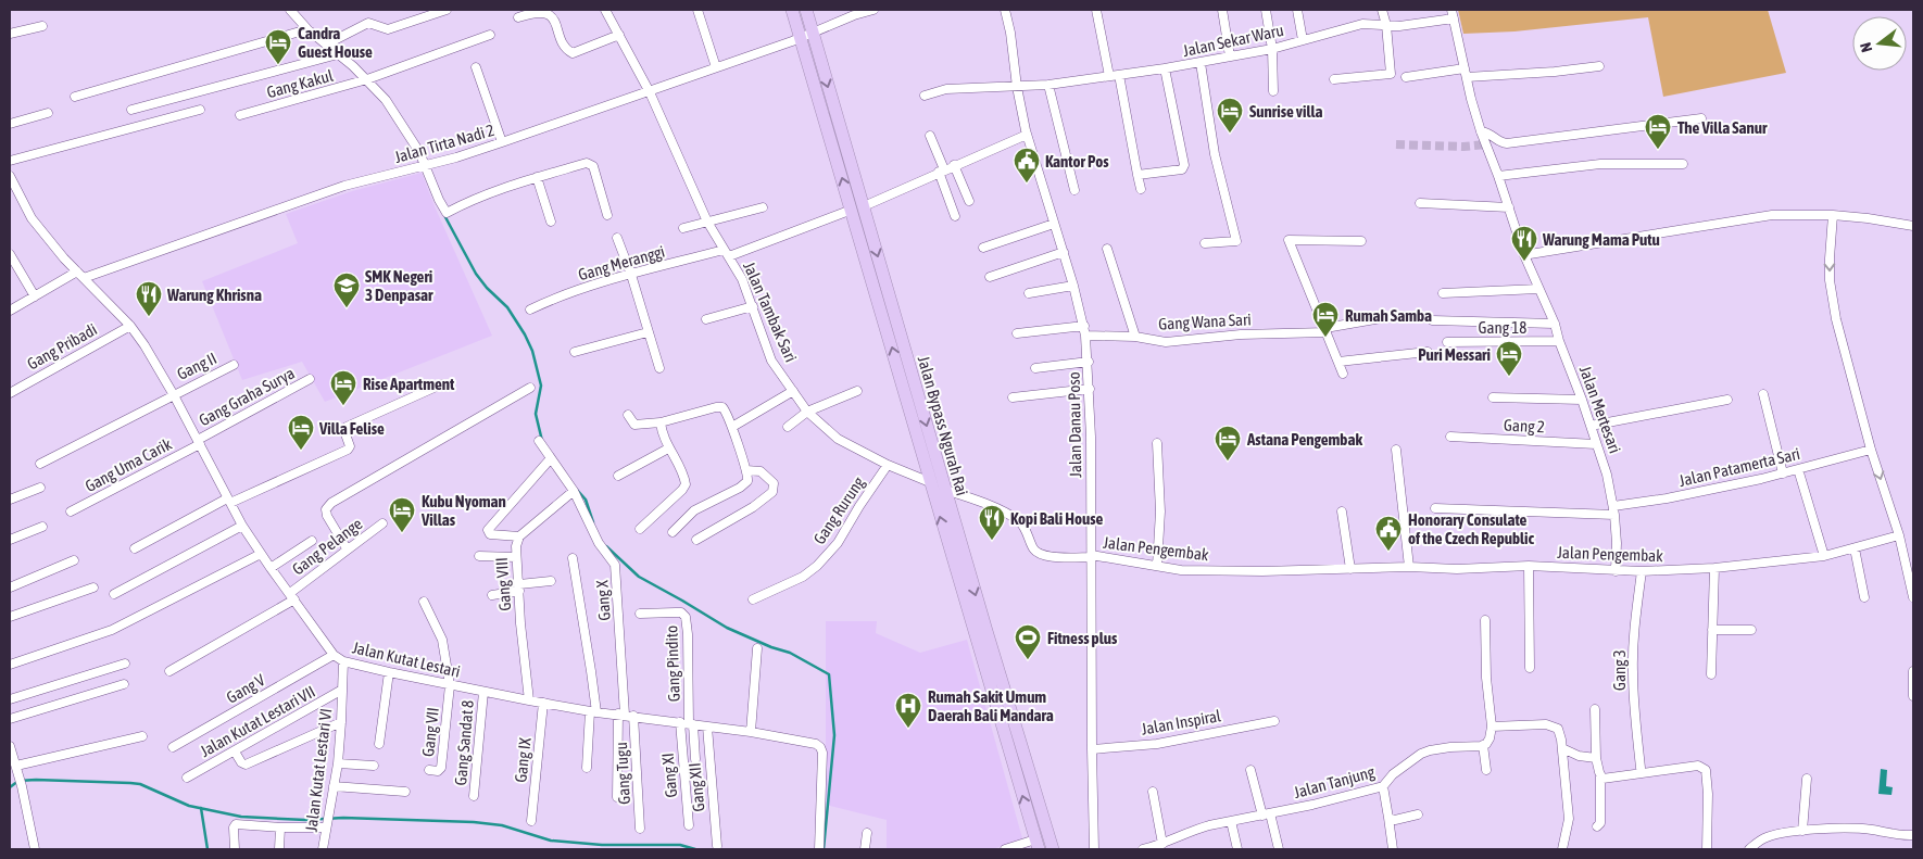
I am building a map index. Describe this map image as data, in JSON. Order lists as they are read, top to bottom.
{
  "streets": {
    "highway": ["Jalan Bypass Ngurah Rai"],
    "street": [
      "Jalan Sekar Waru",
      "Gang Kakul",
      "Jalan Tirta Nadi 2",
      "Gang Meranggi",
      "Jalan Tambak Sari",
      "Gang Wana Sari",
      "Gang 18",
      "Gang Pribadi",
      "Gang II",
      "Gang Graha Surya",
      "Jalan Mertesari",
      "Jalan Danau Poso",
      "Gang 2",
      "Gang Uma Carik",
      "Jalan Patamerta Sari",
      "Gang Rurung",
      "Gang Pelange",
      "Jalan Pengembak",
      "Gang VIII",
      "Gang X",
      "Jalan Kutat Lestari",
      "Gang Pindito",
      "Gang 3",
      "Gang V",
      "Jalan Kutat Lestari VII",
      "Jalan Inspiral",
      "Gang VII",
      "Gang Sandat 8",
      "Gang IX",
      "Jalan Kutat Lestari VI",
      "Gang Tugu",
      "Gang XI",
      "Jalan Tanjung",
      "Gang XII"
    ]
  },
  "crossings": [
    ["Jalan Sekar Waru", "Jalan Mertesari"],
    ["Jalan Sekar Waru", "Jalan Danau Poso"],
    ["Jalan Tirta Nadi 2", "Jalan Tambak Sari"],
    ["Jalan Tirta Nadi 2", "Jalan Bypass Ngurah Rai"],
    ["Jalan Tirta Nadi 2", "Jalan Kutat Lestari"],
    ["Gang Meranggi", "Jalan Tambak Sari"],
    ["Gang Meranggi", "Jalan Danau Poso"],
    ["Gang Meranggi", "Jalan Bypass Ngurah Rai"],
    ["Jalan Tambak Sari", "Jalan Bypass Ngurah Rai"],
    ["Jalan Tambak Sari", "Gang Rurung"],
    ["Gang Wana Sari", "Jalan Danau Poso"],
    ["Gang 18", "Jalan Mertesari"],
    ["Gang Pribadi", "Jalan Kutat Lestari"],
    ["Gang II", "Jalan Kutat Lestari"],
    ["Gang Graha Surya", "Gang Uma Carik"],
    ["Gang Graha Surya", "Jalan Kutat Lestari"],
    ["Jalan Mertesari", "Gang 2"],
    ["Jalan Mertesari", "Jalan Patamerta Sari"],
    ["Jalan Mertesari", "Jalan Pengembak"],
    ["Jalan Danau Poso", "Jalan Pengembak"],
    ["Jalan Danau Poso", "Jalan Inspiral"],
    ["Jalan Bypass Ngurah Rai", "Jalan Pengembak"],
    ["Gang Uma Carik", "Jalan Kutat Lestari"],
    ["Gang Pelange", "Jalan Kutat Lestari"],
    ["Jalan Pengembak", "Gang 3"],
    ["Gang VIII", "Gang X"],
    ["Gang VIII", "Jalan Kutat Lestari"],
    ["Gang X", "Jalan Kutat Lestari"],
    ["Gang X", "Gang Tugu"],
    ["Jalan Kutat Lestari", "Gang Pindito"],
    ["Jalan Kutat Lestari", "Gang V"],
    ["Jalan Kutat Lestari", "Gang VII"],
    ["Jalan Kutat Lestari", "Gang Sandat 8"],
    ["Jalan Kutat Lestari", "Gang IX"],
    ["Jalan Kutat Lestari", "Jalan Kutat Lestari VI"],
    ["Jalan Kutat Lestari", "Gang Tugu"],
    ["Jalan Kutat Lestari", "Gang XI"],
    ["Jalan Kutat Lestari", "Gang XII"],
    ["Gang Pindito", "Gang XI"],
    ["Jalan Kutat Lestari VII", "Jalan Kutat Lestari VI"]
  ],
  "places": {
    "hotel": [
      "Candra Guest House",
      "Sunrise villa",
      "The Villa Sanur",
      "Rumah Samba",
      "Puri Messari",
      "Rise Apartment",
      "Villa Felise",
      "Astana Pengembak",
      "Kubu Nyoman Villas"
    ],
    "public building": ["Kantor Pos", "Honorary Consulate of the Czech Republic"],
    "restaurant": ["Warung Mama Putu", "Warung Khrisna", "Kopi Bali House"],
    "school or university": ["SMK Negeri 3 Denpasar"],
    "sports": ["Fitness plus"],
    "hospital": ["Rumah Sakit Umum Daerah Bali Mandara"]
  },
  "north": "left"
}
